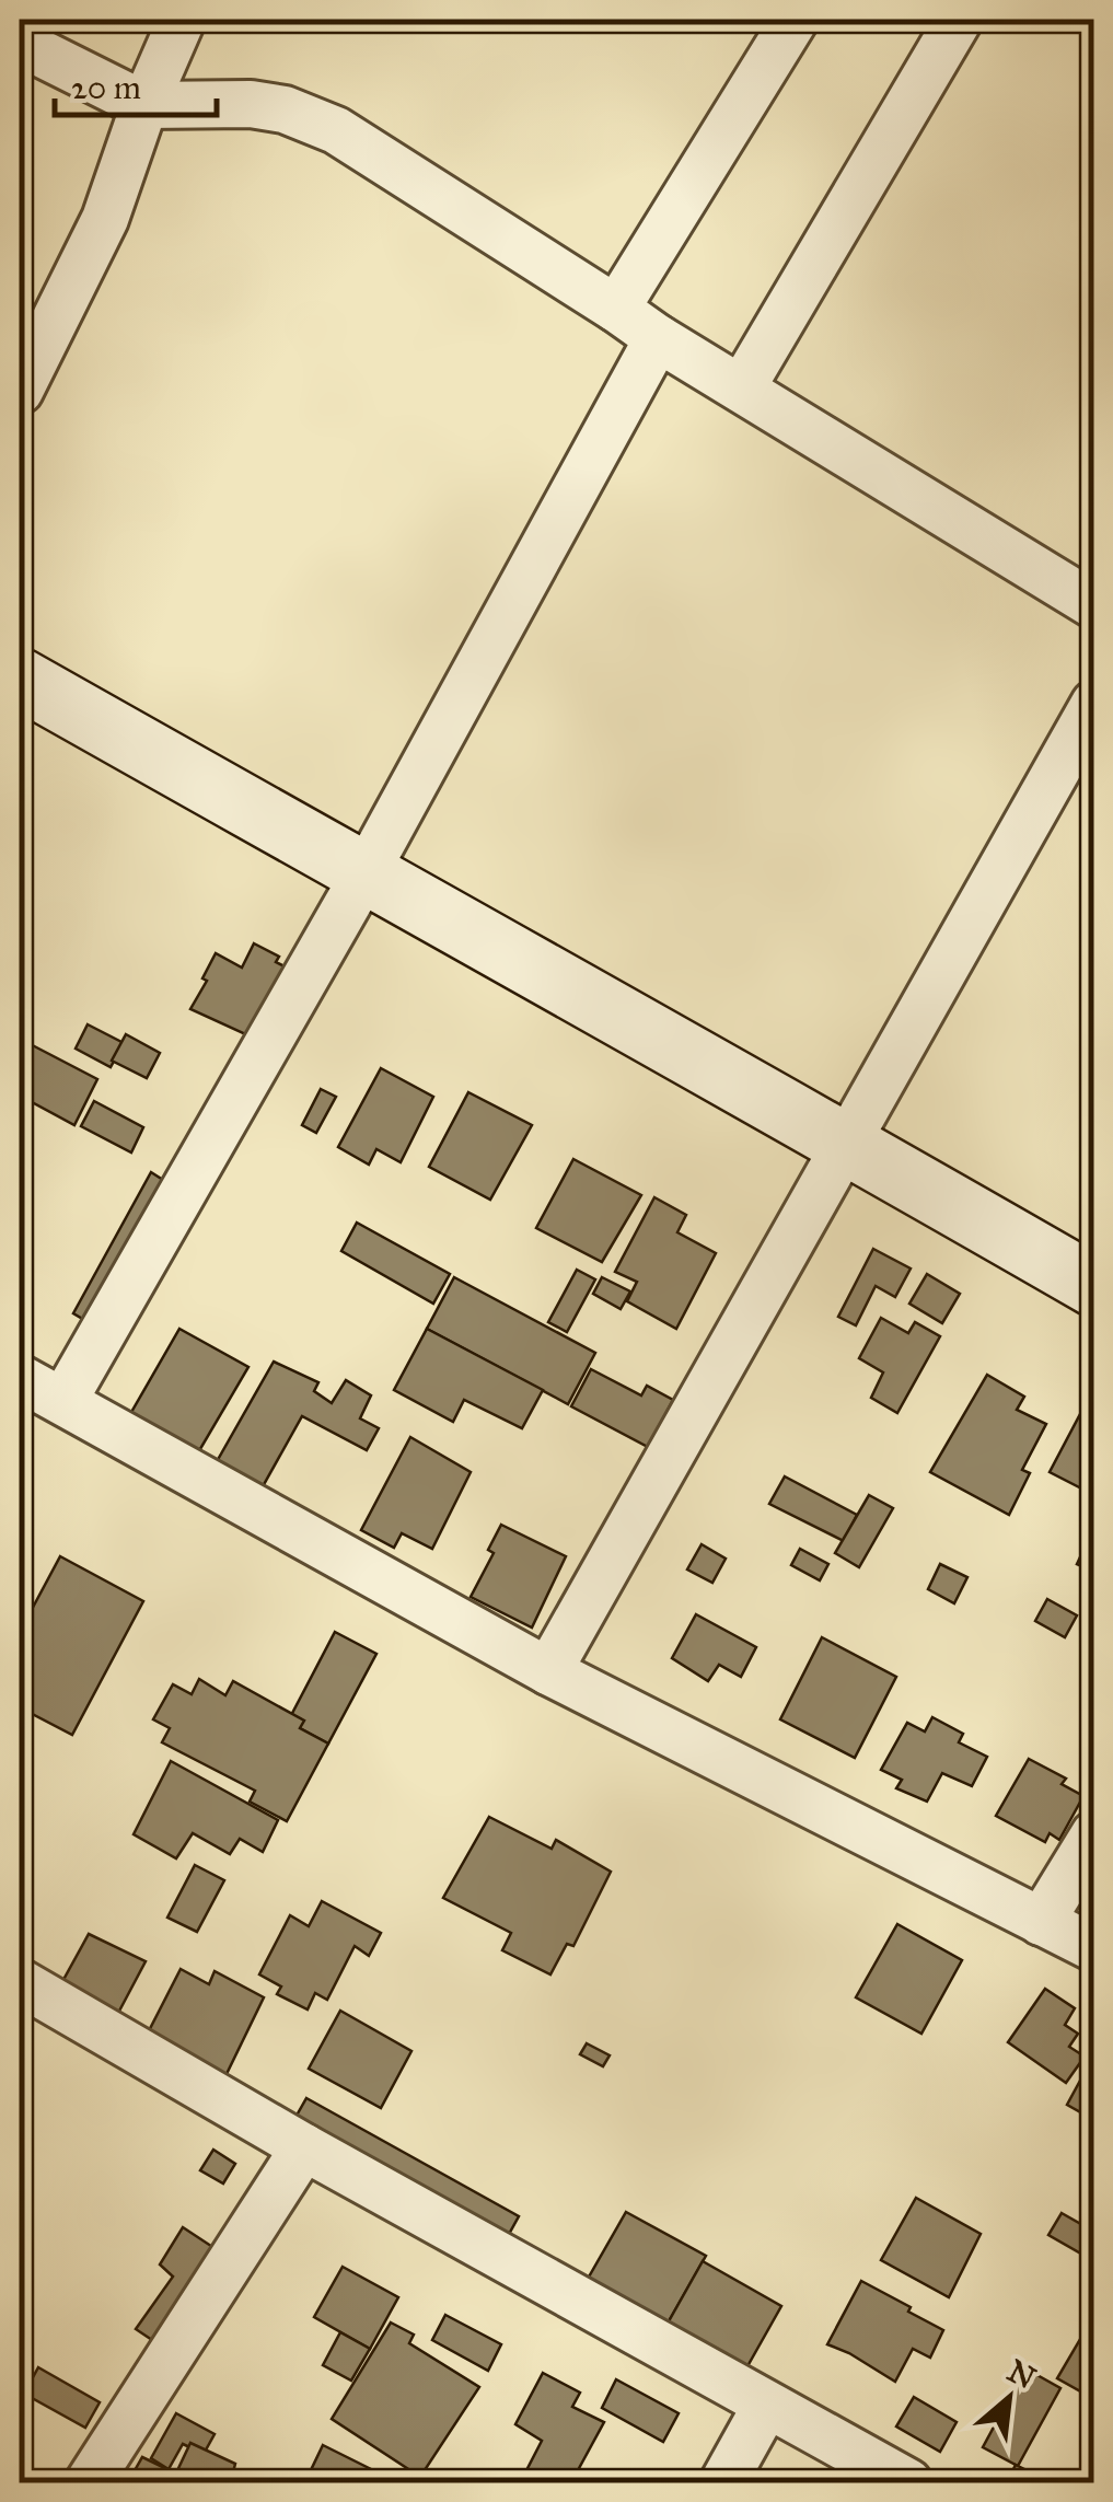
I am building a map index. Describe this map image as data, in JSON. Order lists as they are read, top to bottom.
{
  "scale_bar": "20 m",
  "north": "top right"
}
